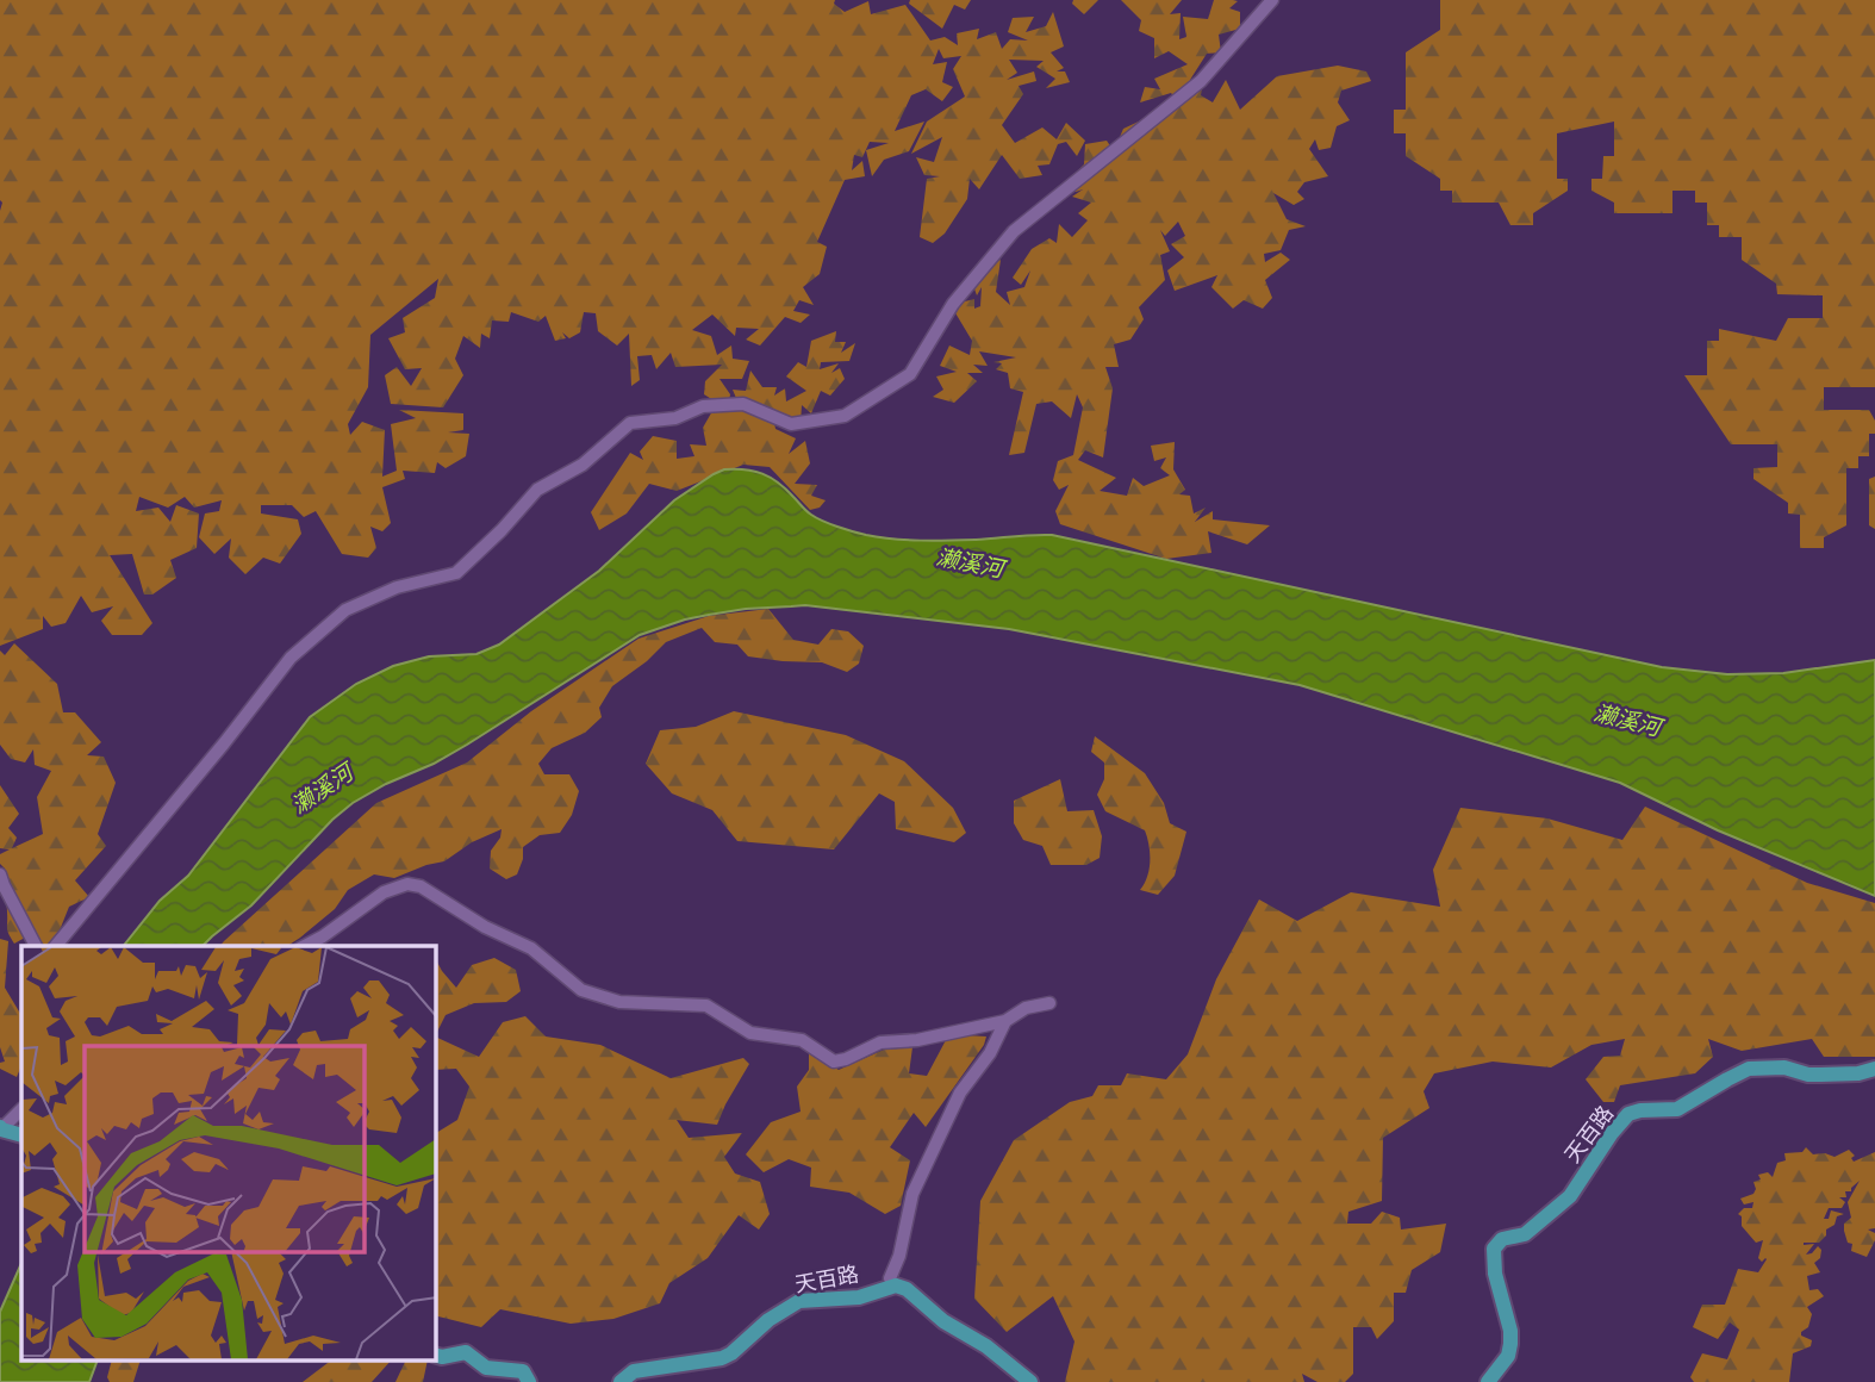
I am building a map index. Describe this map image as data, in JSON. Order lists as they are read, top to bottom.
{
  "streets": {
    "main road": ["天百路"]
  },
  "water": ["濑溪河"]
}
